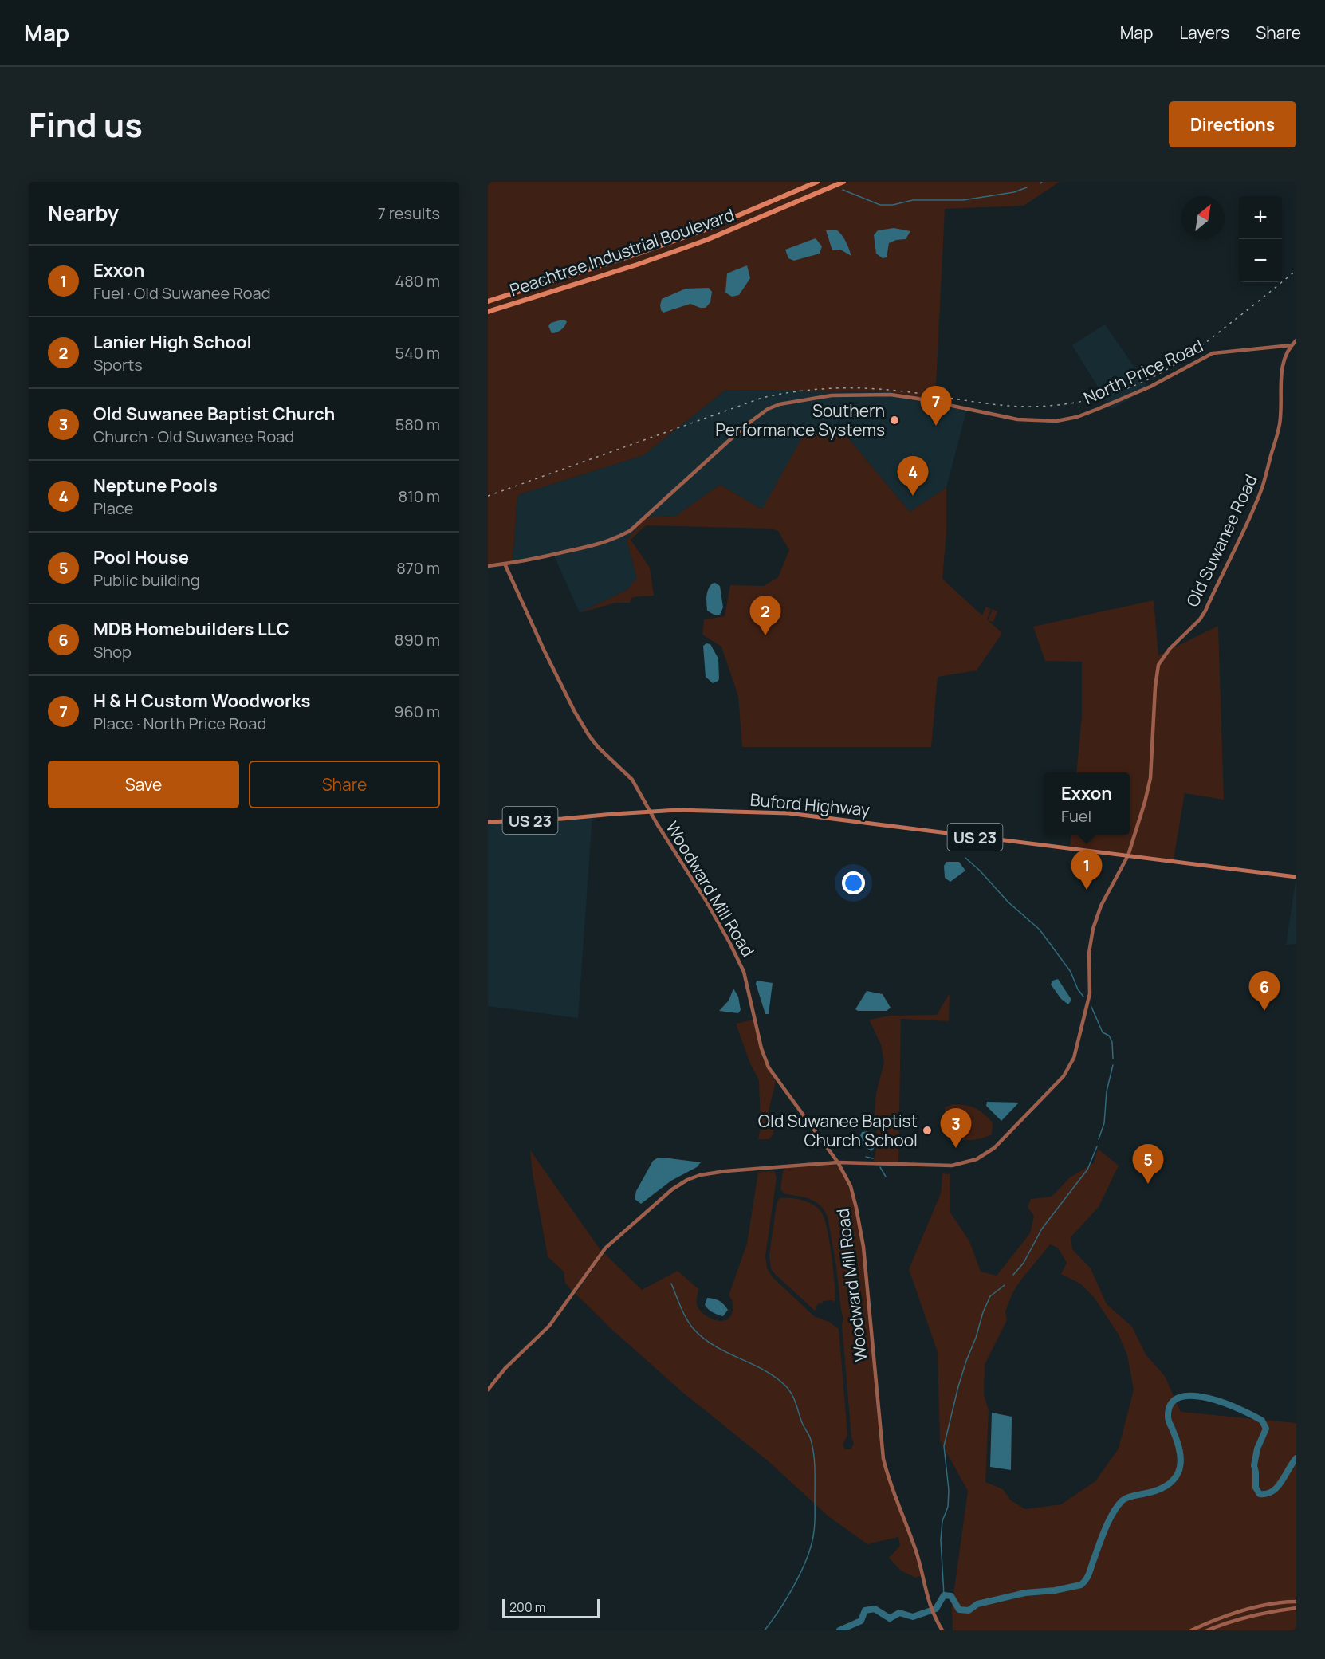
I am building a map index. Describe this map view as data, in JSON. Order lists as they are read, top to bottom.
{
  "streets": {
    "highway": ["Peachtree Industrial Boulevard"],
    "main road": ["Buford Highway", "US 23"],
    "street": ["North Price Road", "Old Suwanee Road", "Woodward Mill Road"]
  },
  "crossings": [
    ["North Price Road", "Old Suwanee Road"],
    ["North Price Road", "Woodward Mill Road"],
    ["Old Suwanee Road", "Buford Highway"],
    ["Old Suwanee Road", "US 23"],
    ["Old Suwanee Road", "Woodward Mill Road"],
    ["Buford Highway", "US 23"],
    ["Buford Highway", "Woodward Mill Road"]
  ],
  "places": ["Southern Performance Systems", "Old Suwanee Baptist Church School"],
  "scale_bar": "200 m",
  "north": "top right",
  "page": {
    "header": "Map",
    "nav": ["Map", "Layers", "Share"],
    "title": "Find us",
    "buttons": [
      "Directions",
      ["Save", "Share"]
    ],
    "heading": ["Nearby", "7 results"],
    "map_buttons": ["+", "−"],
    "list": [
      {
        "mark": "1",
        "name": "Exxon",
        "note": "Fuel · Old Suwanee Road",
        "value": "480 m"
      },
      {
        "mark": "2",
        "name": "Lanier High School",
        "note": "Sports",
        "value": "540 m"
      },
      {
        "mark": "3",
        "name": "Old Suwanee Baptist Church",
        "note": "Church · Old Suwanee Road",
        "value": "580 m"
      },
      {
        "mark": "4",
        "name": "Neptune Pools",
        "note": "Place",
        "value": "810 m"
      },
      {
        "mark": "5",
        "name": "Pool House",
        "note": "Public building",
        "value": "870 m"
      },
      {
        "mark": "6",
        "name": "MDB Homebuilders LLC",
        "note": "Shop",
        "value": "890 m"
      },
      {
        "mark": "7",
        "name": "H & H Custom Woodworks",
        "note": "Place · North Price Road",
        "value": "960 m"
      }
    ],
    "pins": [
      "7",
      "4",
      "2",
      "1",
      "6",
      "3",
      "5"
    ],
    "popup": ["Exxon", "Fuel"],
    "scale": "200 m"
  }
}
